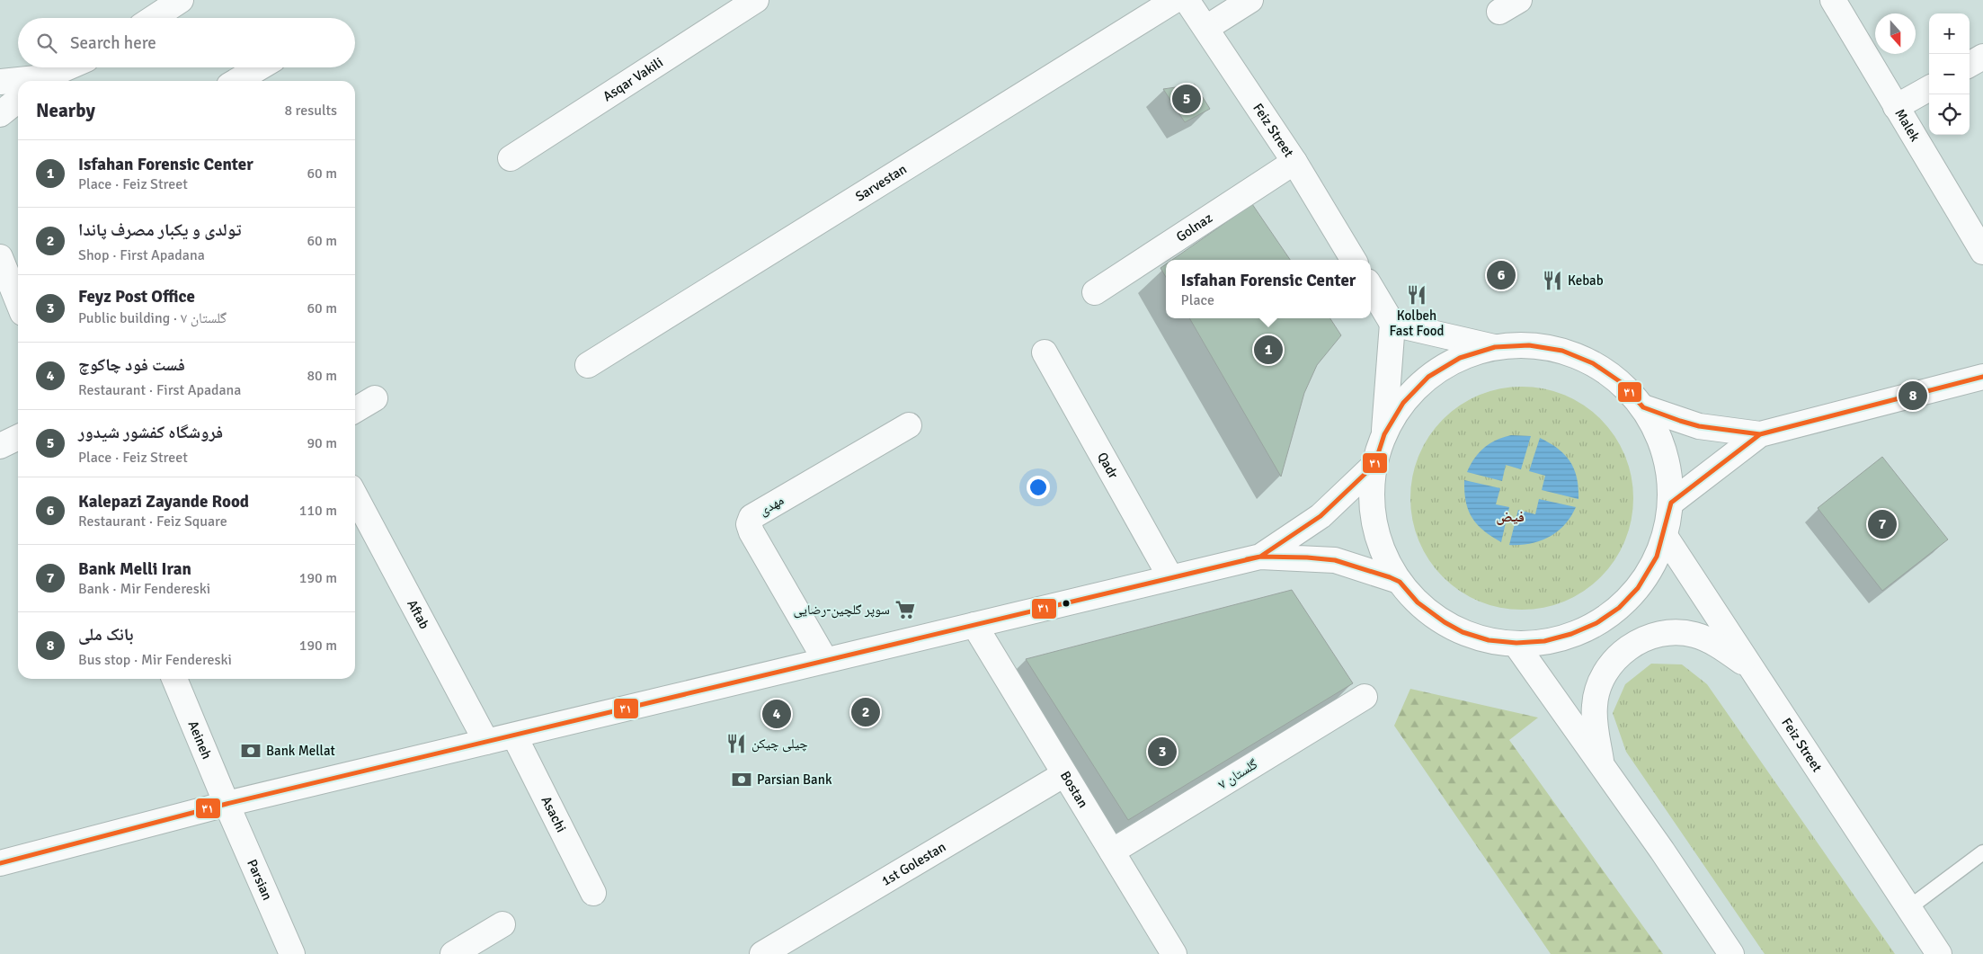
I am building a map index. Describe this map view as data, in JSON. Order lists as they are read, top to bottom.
{
  "streets": {
    "main road": [
      "Asqar Vakili",
      "Malek",
      "Feiz Street",
      "Sarvestan",
      "Golnaz",
      "Qadr",
      "مهدی",
      "Aftab",
      "Aeineh",
      "گلستان ۷",
      "Bostan",
      "Asachi",
      "1st Golestan",
      "Parsian"
    ]
  },
  "crossings": [
    ["Feiz Street", "Golnaz"],
    ["Aeineh", "Parsian"],
    ["گلستان ۷", "Bostan"],
    ["Bostan", "1st Golestan"]
  ],
  "districts": ["فیض"],
  "places": {
    "restaurant": ["Kebab", "Kolbeh Fast Food", "چیلی چیکن"],
    "supermarket": ["سوپر گلچین-رضایی"],
    "bank": ["Bank Mellat", "Parsian Bank"]
  },
  "lines": ["transit line ۳۱"],
  "north": "bottom",
  "page": {
    "map_buttons": ["+", "−"],
    "search": "Search here",
    "heading": ["Nearby", "8 results"],
    "pins": [
      "5",
      "6",
      "1",
      "8",
      "7",
      "2",
      "4",
      "3"
    ],
    "list": [
      {
        "mark": "1",
        "name": "Isfahan Forensic Center",
        "note": "Place · Feiz Street",
        "value": "60 m"
      },
      {
        "mark": "2",
        "name": "تولدی و یکبار مصرف پاندا",
        "note": "Shop · First Apadana",
        "value": "60 m"
      },
      {
        "mark": "3",
        "name": "Feyz Post Office",
        "note": "Public building · گلستان ۷",
        "value": "60 m"
      },
      {
        "mark": "4",
        "name": "فست فود چاکوچ",
        "note": "Restaurant · First Apadana",
        "value": "80 m"
      },
      {
        "mark": "5",
        "name": "فروشگاه کفشور شیدور",
        "note": "Place · Feiz Street",
        "value": "90 m"
      },
      {
        "mark": "6",
        "name": "Kalepazi Zayande Rood",
        "note": "Restaurant · Feiz Square",
        "value": "110 m"
      },
      {
        "mark": "7",
        "name": "Bank Melli Iran",
        "note": "Bank · Mir Fendereski",
        "value": "190 m"
      },
      {
        "mark": "8",
        "name": "بانک ملی",
        "note": "Bus stop · Mir Fendereski",
        "value": "190 m"
      }
    ],
    "popup": ["Isfahan Forensic Center", "Place"]
  }
}
